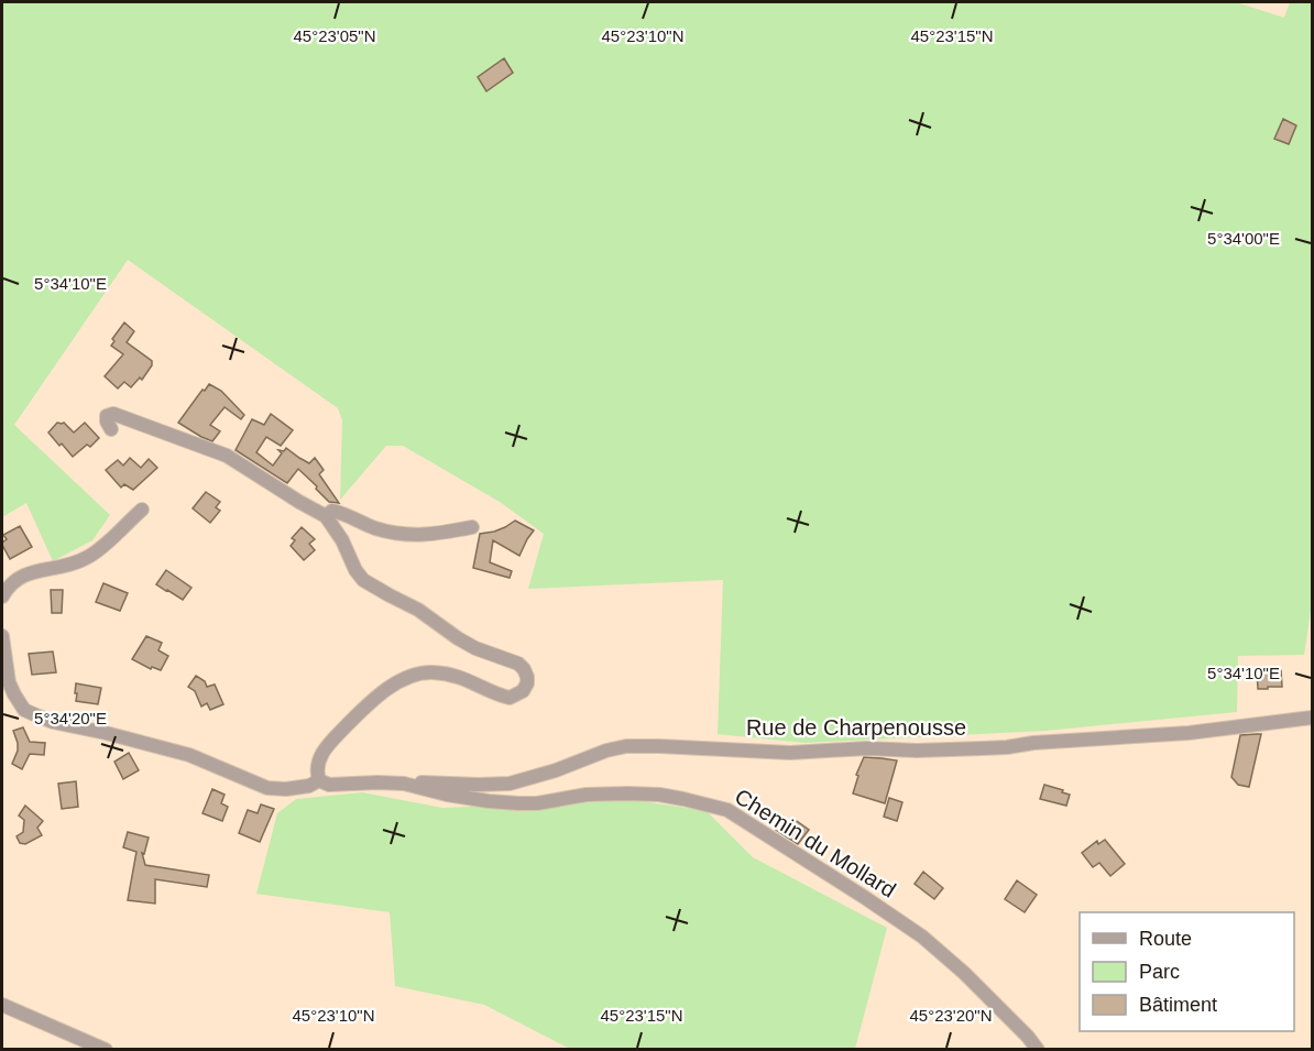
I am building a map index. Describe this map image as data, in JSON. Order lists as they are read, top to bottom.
{
  "streets": {
    "street": ["Rue de Charpenousse", "Chemin du Mollard"]
  },
  "crossings": [
    ["Rue de Charpenousse", "Chemin du Mollard"]
  ],
  "legend": ["Route", "Parc", "Bâtiment"],
  "coordinates": [
    "45°23'05\"N",
    "45°23'10\"N",
    "45°23'15\"N",
    "5°34'00\"E",
    "5°34'10\"E",
    "5°34'20\"E",
    "45°23'20\"N"
  ]
}
